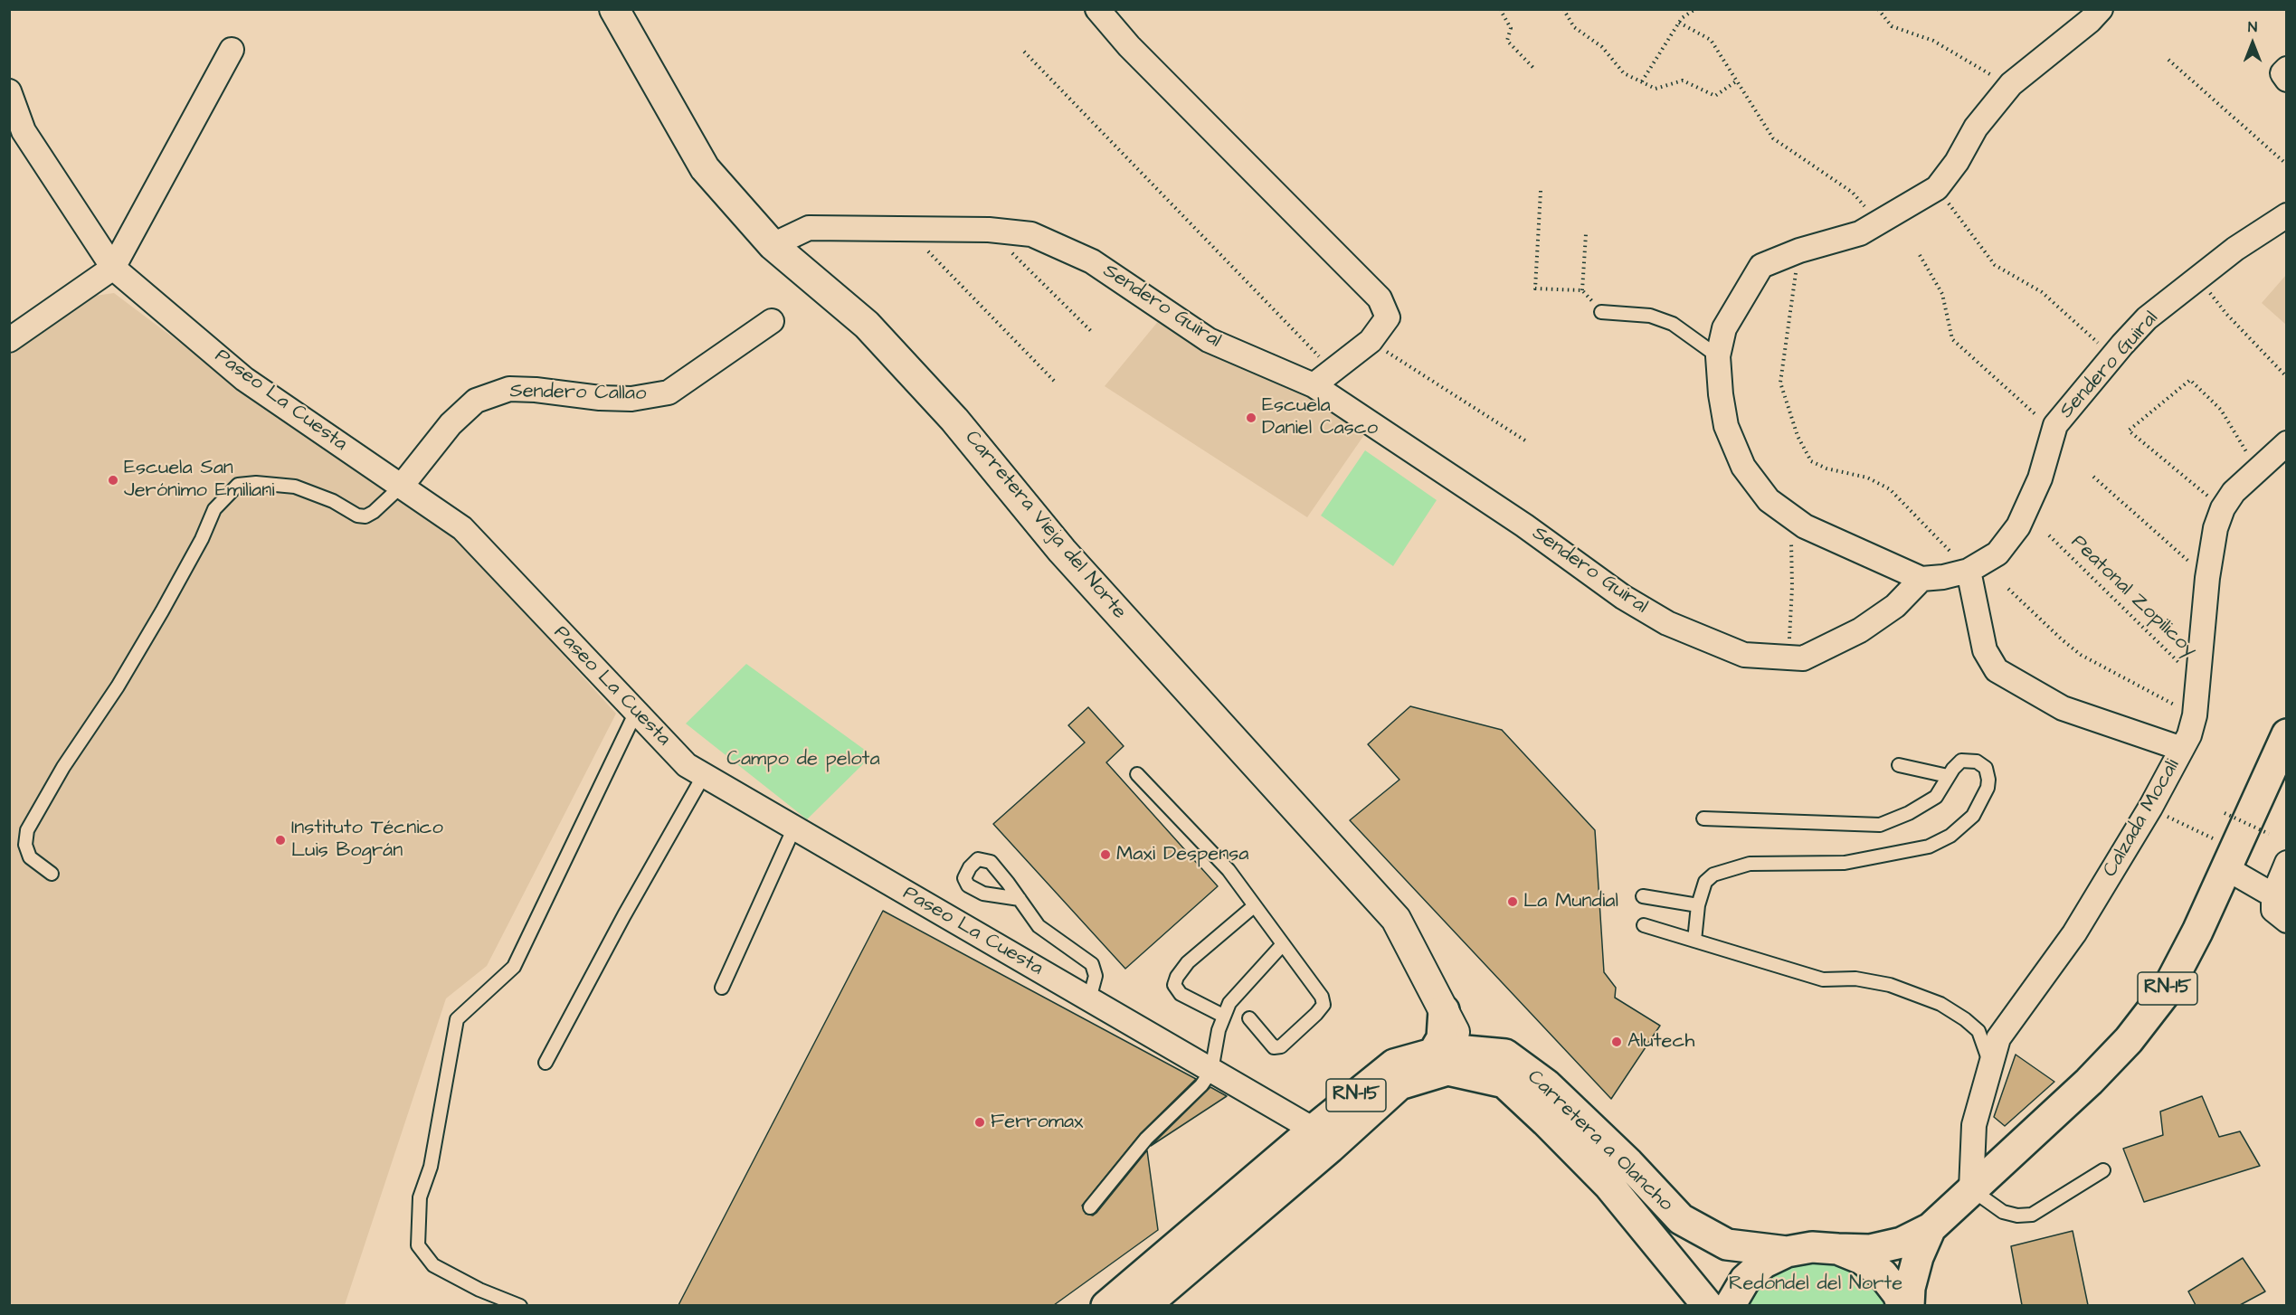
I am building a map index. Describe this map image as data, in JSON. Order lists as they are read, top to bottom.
{
  "streets": {
    "main road": ["RN-15", "Carretera a Olancho"],
    "street": [
      "Sendero Guiral",
      "Sendero Callao",
      "Paseo La Cuesta",
      "Carretera Vieja del Norte",
      "Calzada Mocali"
    ],
    "path": ["Peatonal Zopilicoy"]
  },
  "crossings": [
    ["Sendero Guiral", "Carretera Vieja del Norte"],
    ["Sendero Callao", "Paseo La Cuesta"],
    ["Paseo La Cuesta", "Carretera a Olancho"],
    ["Carretera Vieja del Norte", "Carretera a Olancho"],
    ["Peatonal Zopilicoy", "Calzada Mocali"],
    ["Calzada Mocali", "RN-15"],
    ["RN-15", "Carretera a Olancho"]
  ],
  "parks": ["Campo de pelota", "Redondel del Norte"],
  "places": [
    "Escuela Daniel Casco",
    "Escuela San Jerónimo Emiliani",
    "Instituto Técnico Luis Bográn",
    "Maxi Despensa",
    "La Mundial",
    "Alutech",
    "Ferromax"
  ],
  "north": "top"
}
